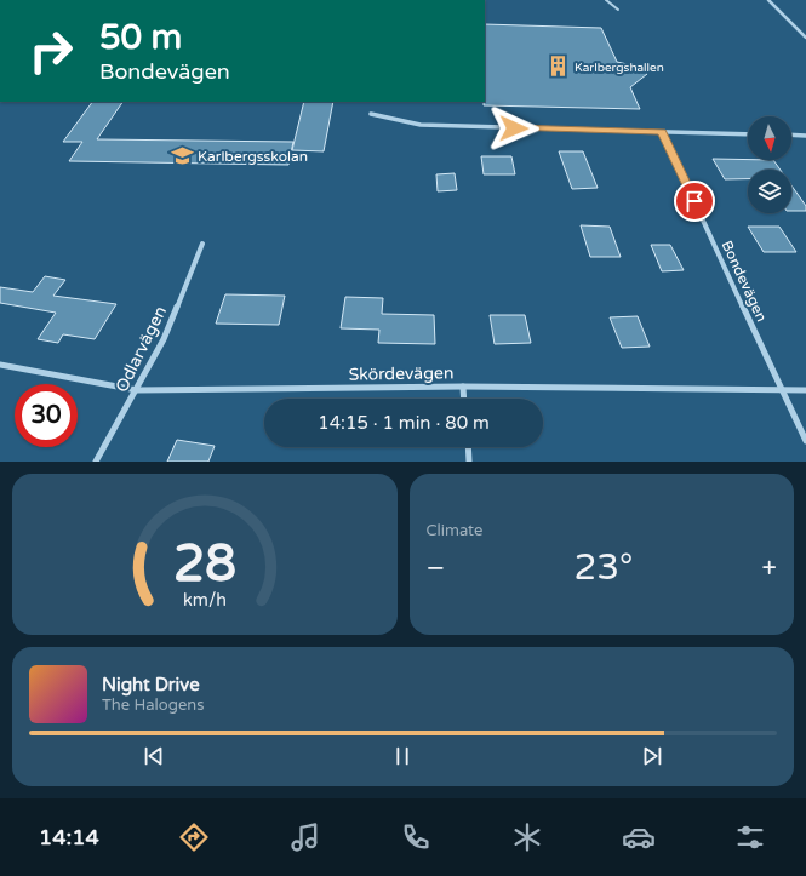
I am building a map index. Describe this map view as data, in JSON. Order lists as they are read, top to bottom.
{
  "streets": {
    "street": ["Bondevägen", "Odlarvägen", "Skördevägen"]
  },
  "crossings": [
    ["Bondevägen", "Skördevägen"],
    ["Odlarvägen", "Skördevägen"]
  ],
  "places": {
    "building": ["Karlbergshallen"],
    "school or university": ["Karlbergsskolan"]
  },
  "north": "bottom",
  "page": {
    "turn": ["50 m", "Bondevägen"],
    "limit": "30",
    "trip": "14:15 · 1 min · 80 m",
    "tile": "Climate",
    "heat": ["−", "23°", "+"],
    "song": ["Night Drive", "The Halogens"],
    "tabs": "14:14",
    "gauge": ["28", "km/h"]
  }
}
